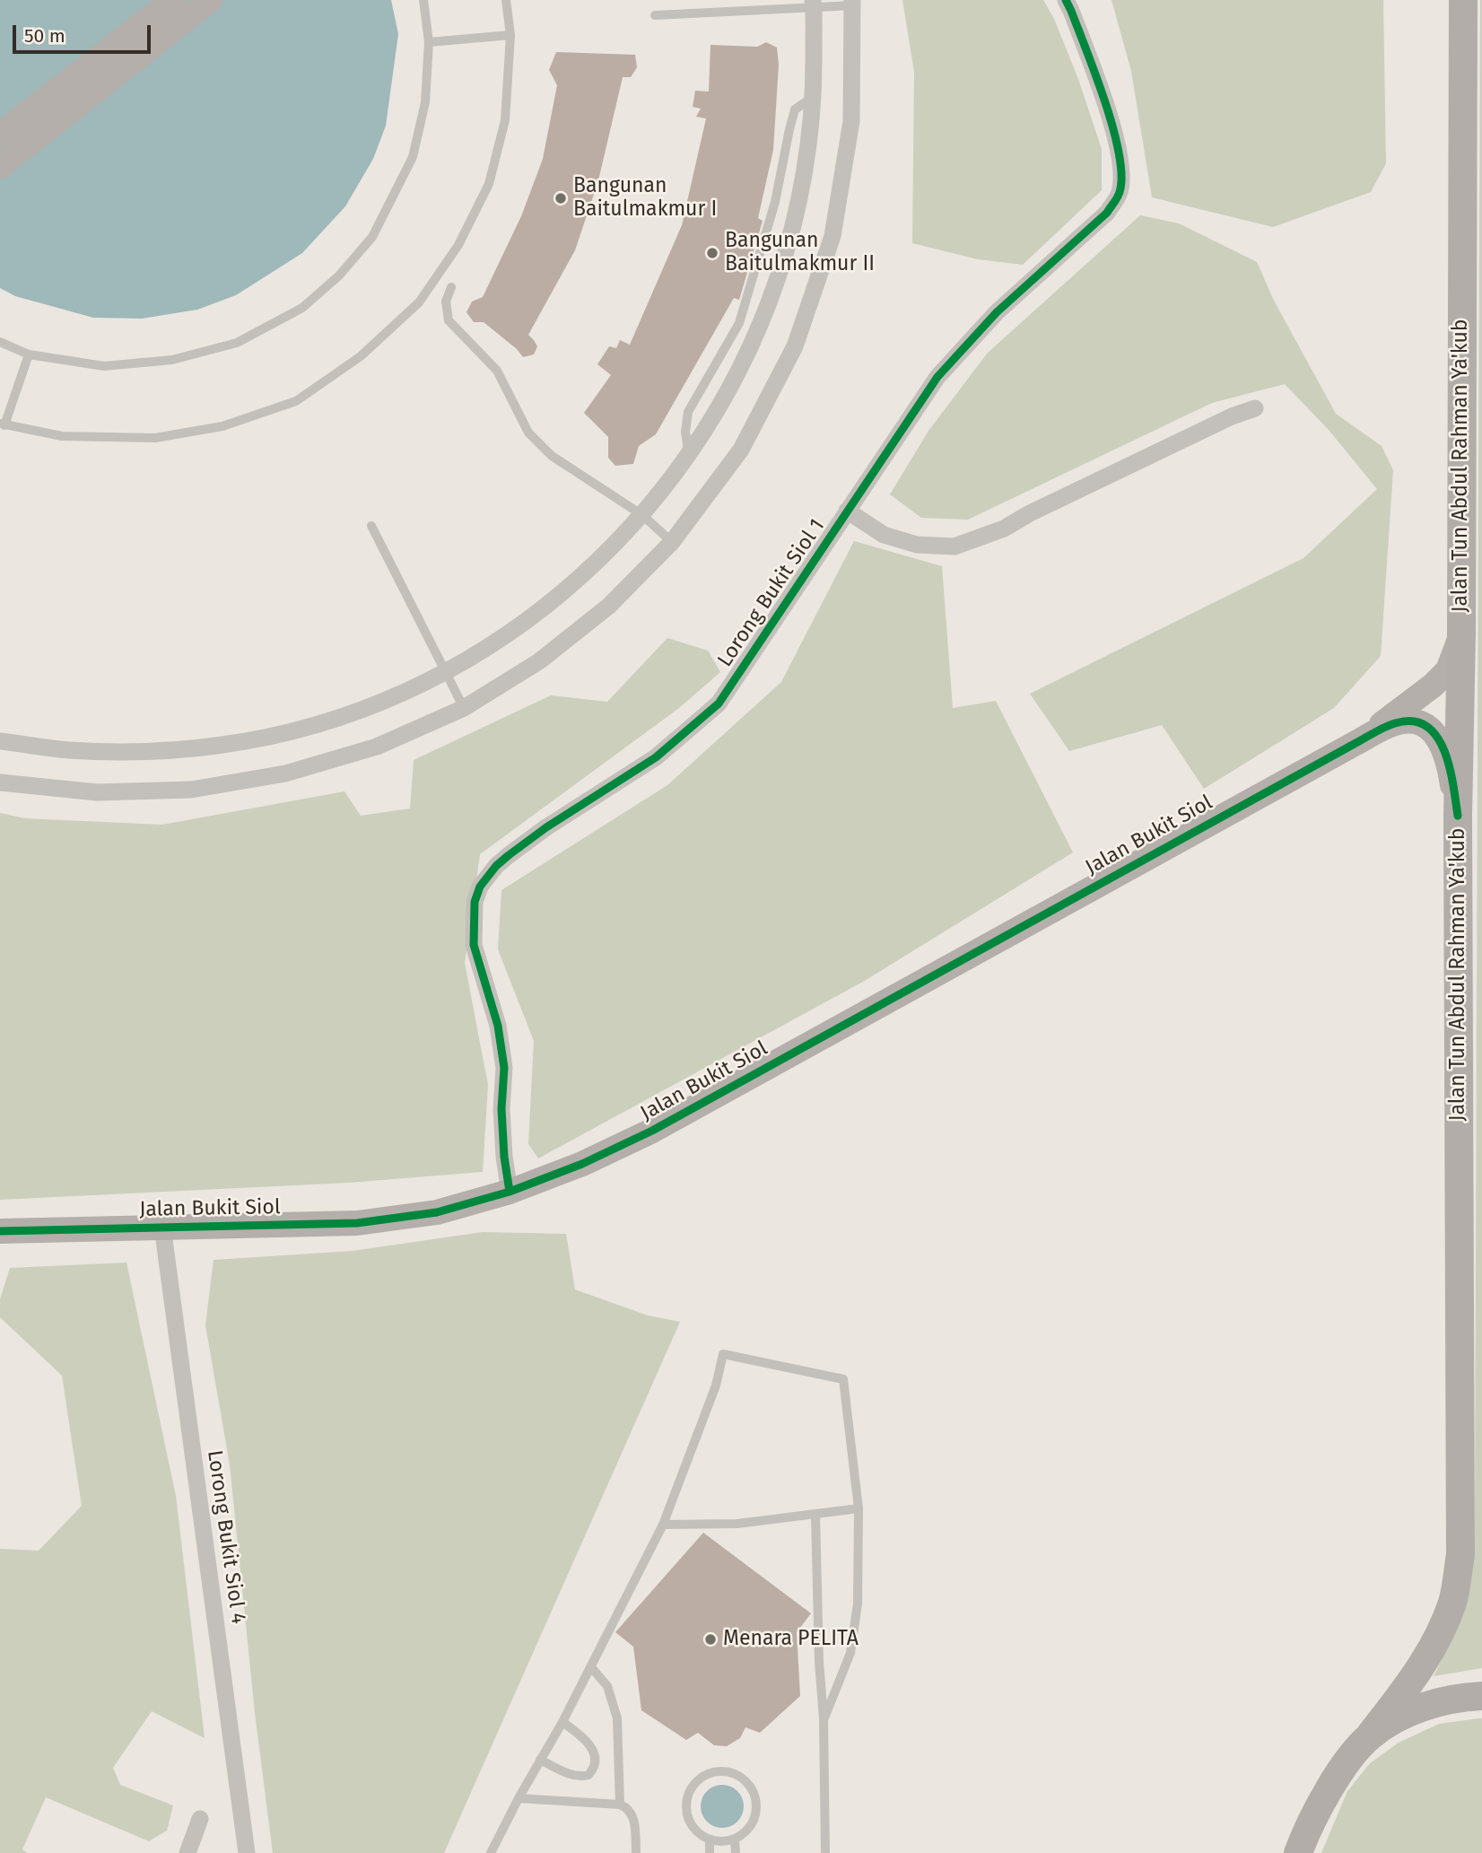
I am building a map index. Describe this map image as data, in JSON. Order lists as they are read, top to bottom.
{
  "streets": {
    "main road": ["Jalan Tun Abdul Rahman Ya'kub"],
    "street": ["Lorong Bukit Siol 1", "Jalan Bukit Siol", "Lorong Bukit Siol 4"]
  },
  "crossings": [
    ["Lorong Bukit Siol 1", "Jalan Bukit Siol"],
    ["Jalan Bukit Siol", "Lorong Bukit Siol 4"]
  ],
  "places": ["Bangunan Baitulmakmur I", "Bangunan Baitulmakmur II", "Menara PELITA"],
  "scale_bar": "50 m"
}
